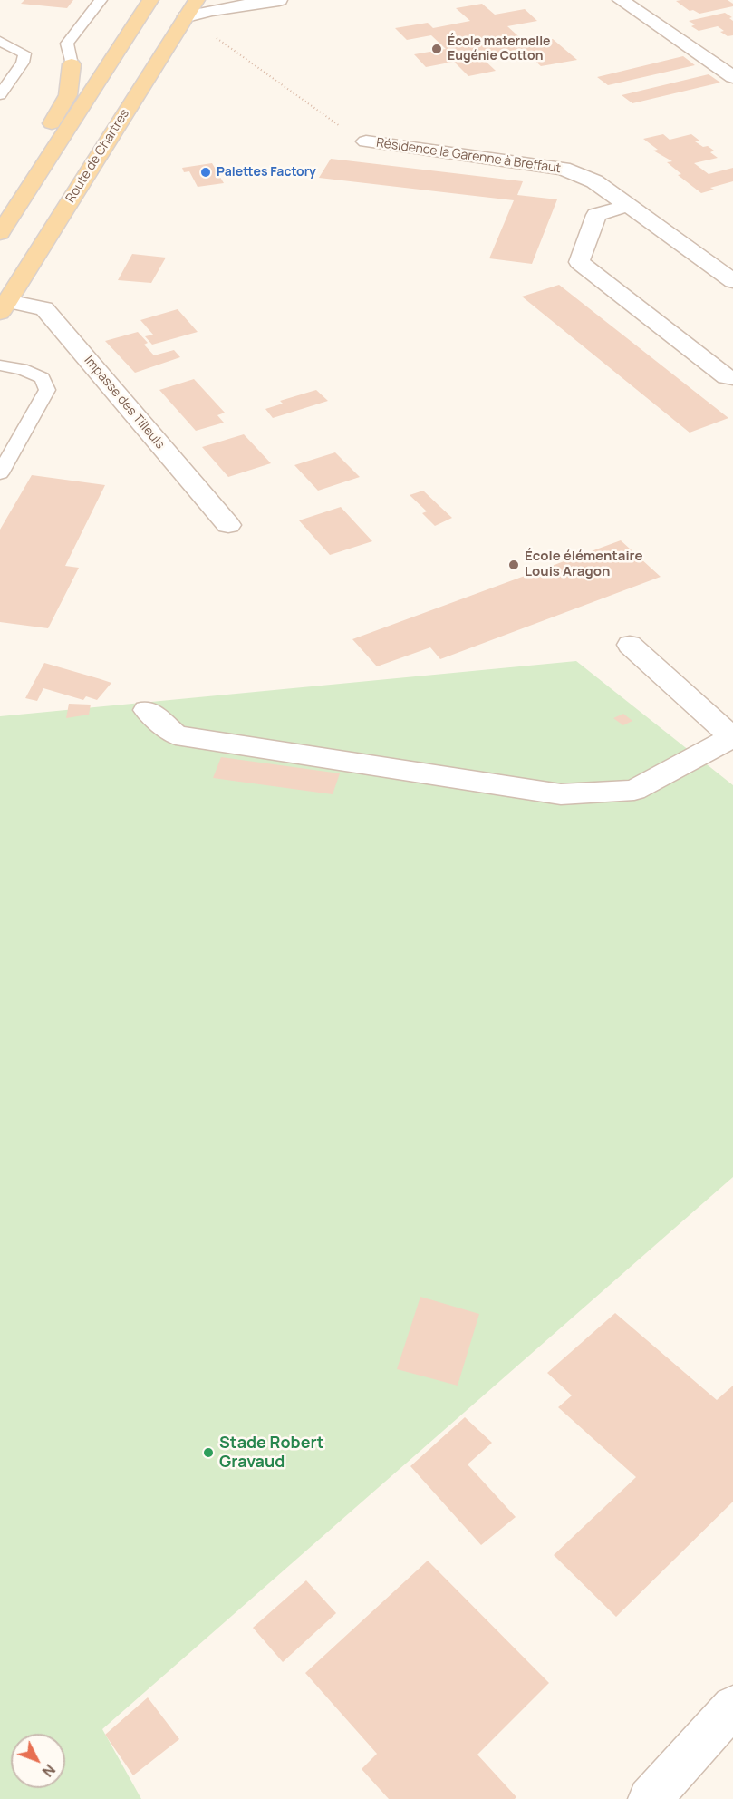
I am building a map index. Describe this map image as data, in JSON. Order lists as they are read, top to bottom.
{
  "streets": {
    "main road": ["Route de Chartres"],
    "street": ["Résidence la Garenne à Breffaut", "Impasse des Tilleuls"]
  },
  "crossings": [
    ["Route de Chartres", "Impasse des Tilleuls"]
  ],
  "places": [
    "École maternelle Eugénie Cotton",
    "Palettes Factory",
    "École élémentaire Louis Aragon",
    "Stade Robert Gravaud"
  ],
  "north": "bottom right"
}
